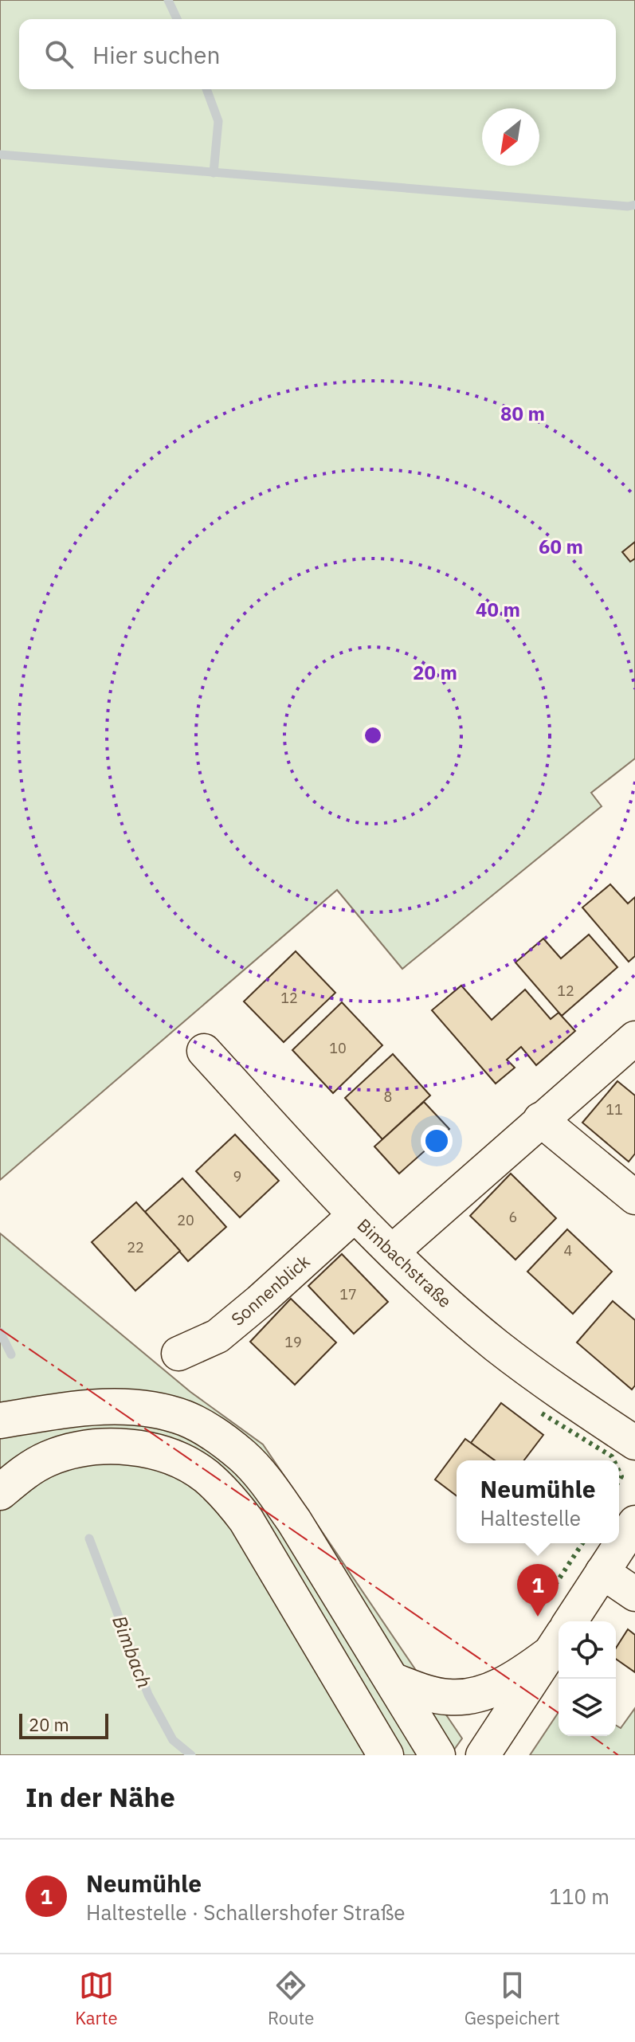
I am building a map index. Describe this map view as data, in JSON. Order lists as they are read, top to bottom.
{
  "streets": {
    "street": ["Bimbachstraße", "Sonnenblick"]
  },
  "crossings": [
    ["Bimbachstraße", "Sonnenblick"]
  ],
  "water": ["Bimbach"],
  "house_numbers": [
    "12",
    "12",
    "10",
    "8",
    "11",
    "9",
    "6",
    "20",
    "22",
    "4",
    "17",
    "19"
  ],
  "scale_bar": "20 m",
  "north": "bottom left",
  "page": {
    "search": "Hier suchen",
    "popup": ["Neumühle", "Haltestelle"],
    "pins": "1",
    "scale": "20 m",
    "heading": "In der Nähe",
    "list": [
      {
        "mark": "1",
        "name": "Neumühle",
        "note": "Haltestelle · Schallershofer Straße",
        "value": "110 m"
      }
    ],
    "nav": ["Karte", "Route", "Gespeichert"]
  },
  "rings": [
    "80 m",
    "60 m",
    "40 m",
    "20 m"
  ]
}
